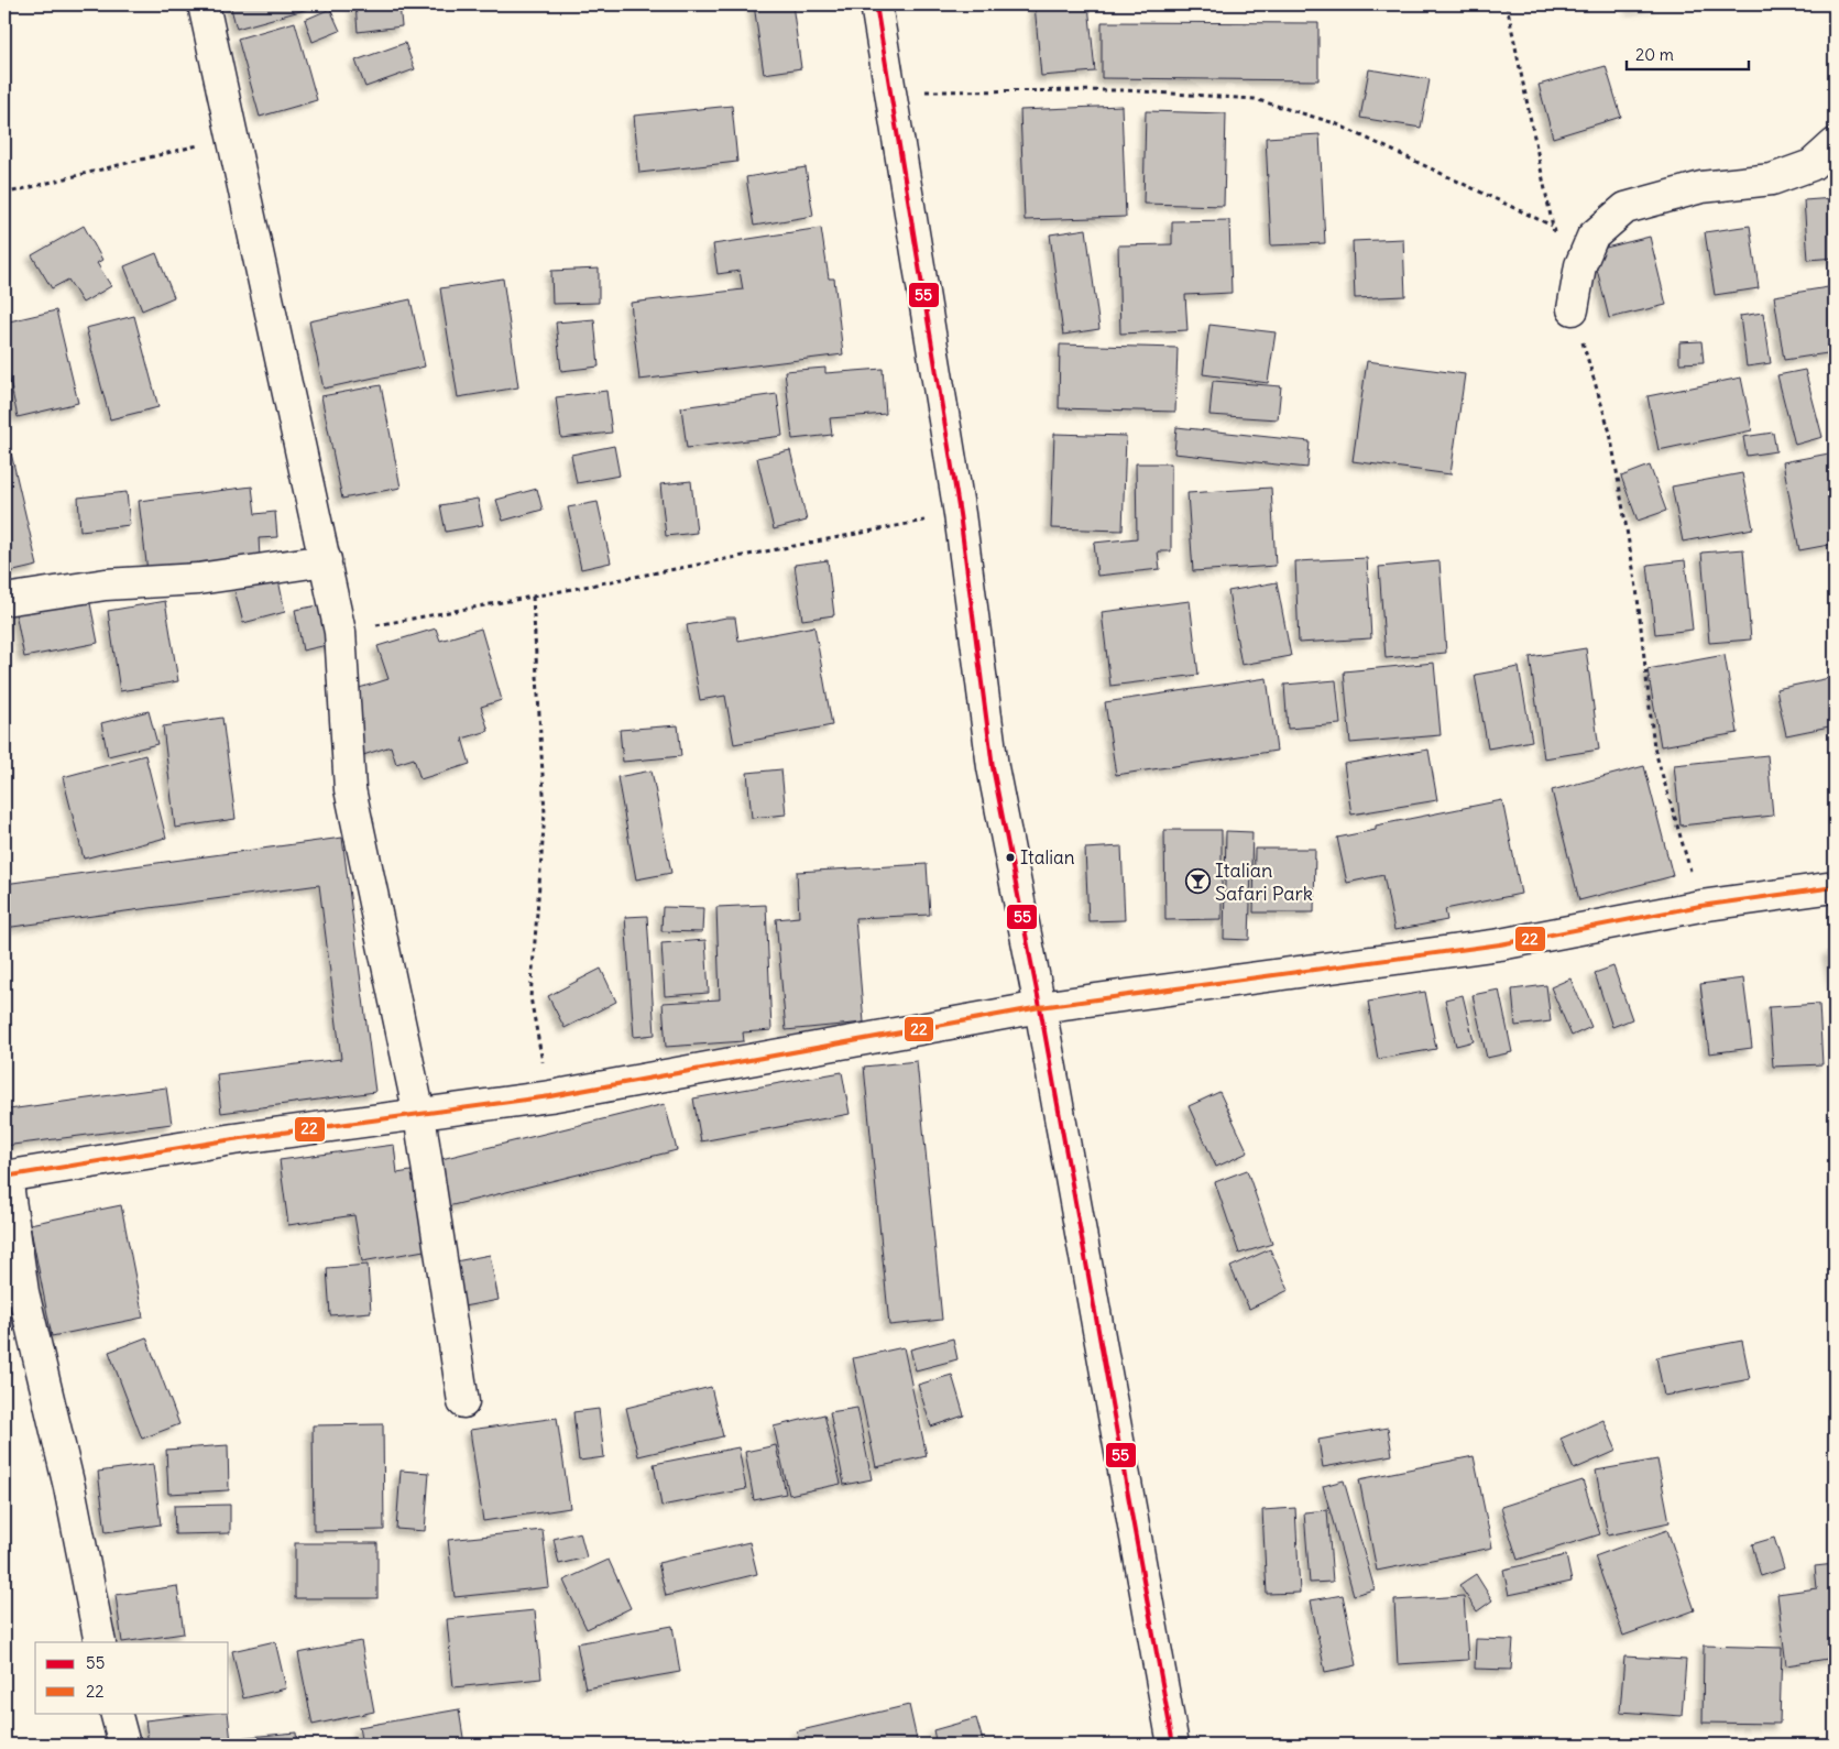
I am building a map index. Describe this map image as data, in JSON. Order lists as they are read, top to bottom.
{
  "places": {
    "other": ["Italian"],
    "bar": ["Italian Safari Park"]
  },
  "lines": ["transit line 55", "transit line 22"],
  "legend": ["55", "22"],
  "scale_bar": "20 m"
}
